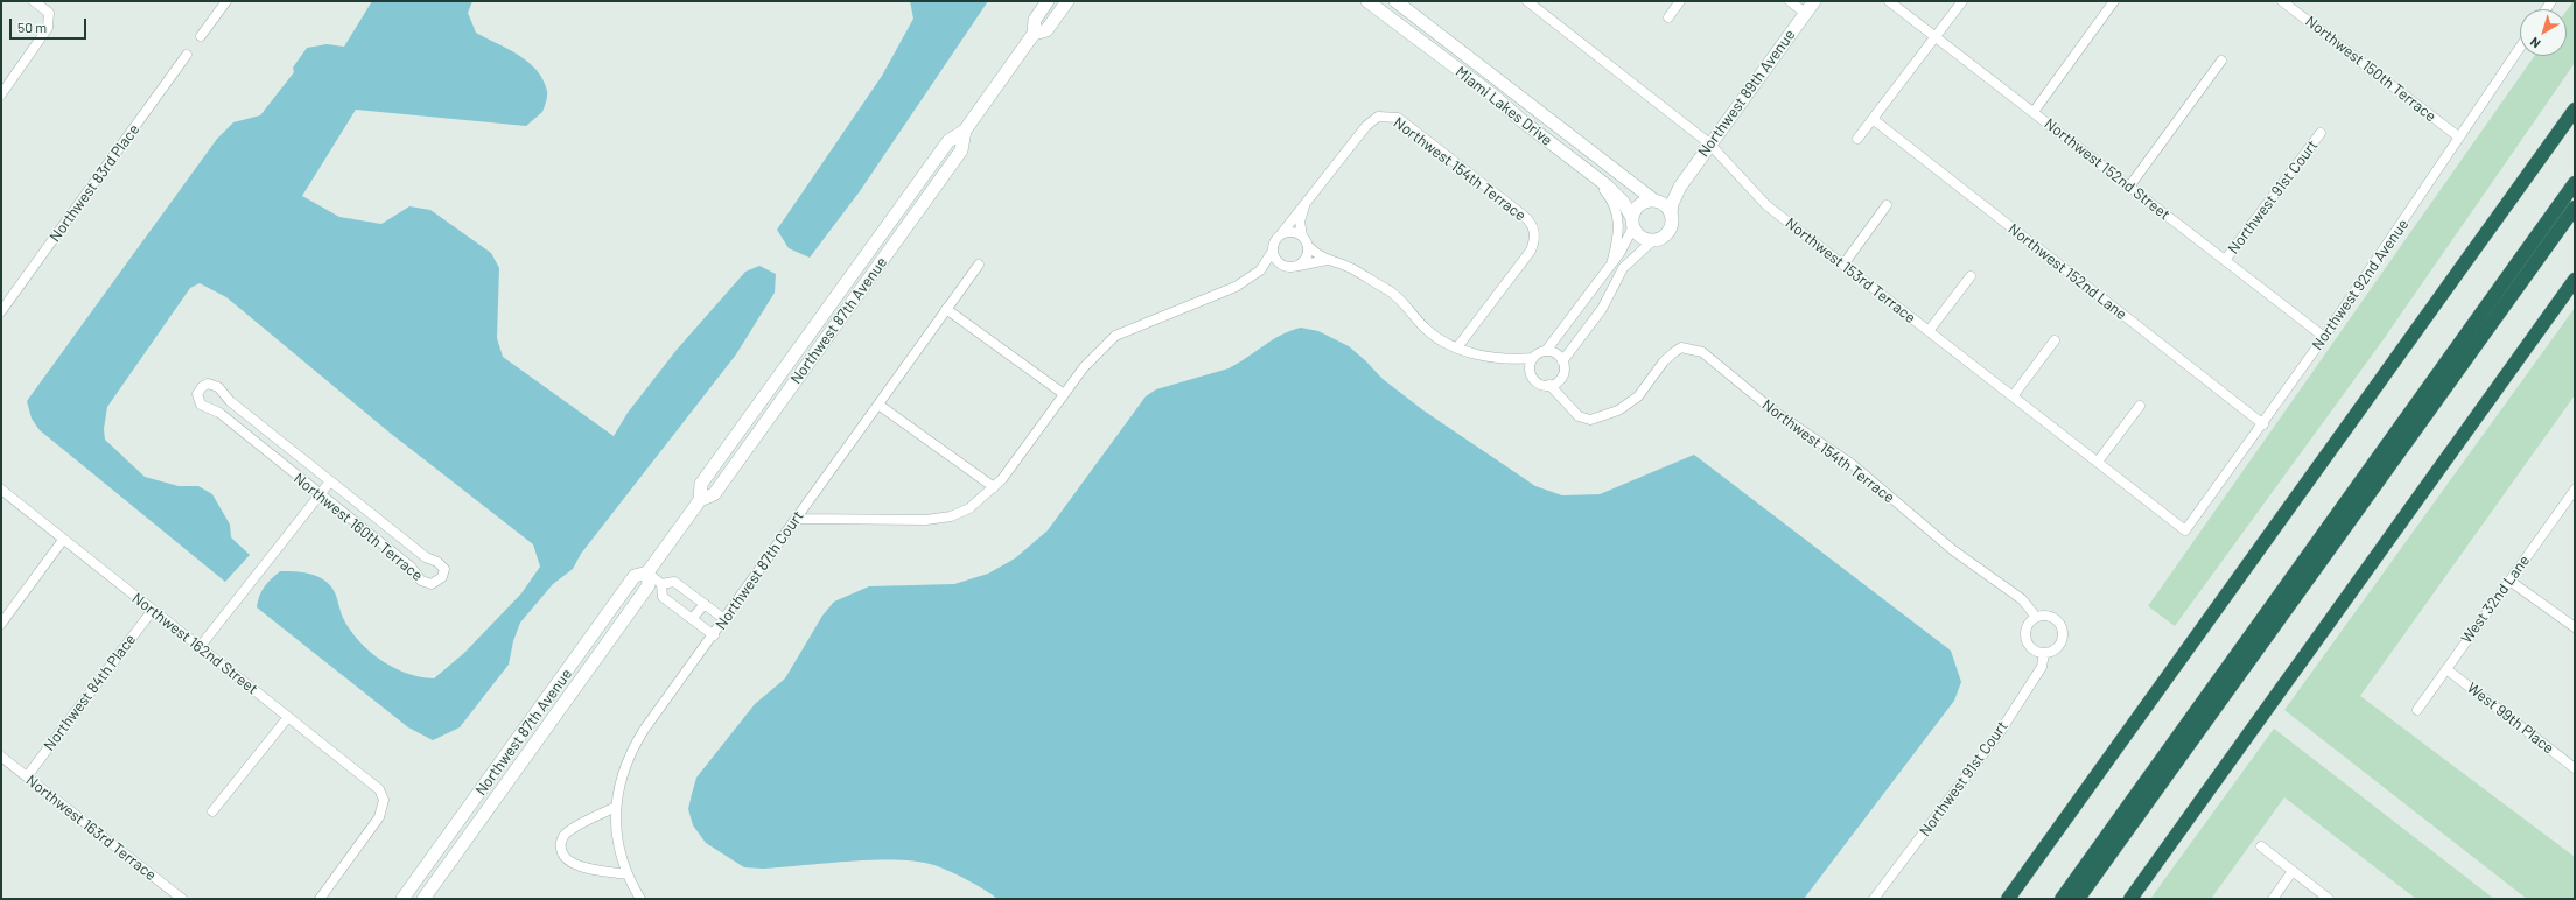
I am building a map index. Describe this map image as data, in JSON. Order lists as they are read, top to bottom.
{
  "streets": {
    "street": [
      "Northwest 150th Terrace",
      "Northwest 89th Avenue",
      "Miami Lakes Drive",
      "Northwest 154th Terrace",
      "Northwest 152nd Street",
      "Northwest 83rd Place",
      "Northwest 91st Court",
      "Northwest 153rd Terrace",
      "Northwest 152nd Lane",
      "Northwest 92nd Avenue",
      "Northwest 87th Avenue",
      "Northwest 160th Terrace",
      "Northwest 87th Court",
      "West 32nd Lane",
      "Northwest 162nd Street",
      "Northwest 84th Place",
      "West 99th Place",
      "Northwest 163rd Terrace"
    ]
  },
  "crossings": [
    ["Northwest 150th Terrace", "Northwest 92nd Avenue"],
    ["Northwest 89th Avenue", "Miami Lakes Drive"],
    ["Northwest 89th Avenue", "Northwest 153rd Terrace"],
    ["Northwest 154th Terrace", "Northwest 91st Court"],
    ["Northwest 152nd Street", "Northwest 91st Court"],
    ["Northwest 152nd Street", "Northwest 92nd Avenue"],
    ["Northwest 153rd Terrace", "Northwest 92nd Avenue"],
    ["Northwest 152nd Lane", "Northwest 92nd Avenue"],
    ["West 32nd Lane", "West 99th Place"],
    ["Northwest 162nd Street", "Northwest 84th Place"],
    ["Northwest 84th Place", "Northwest 163rd Terrace"]
  ],
  "scale_bar": "50 m",
  "north": "bottom left"
}
